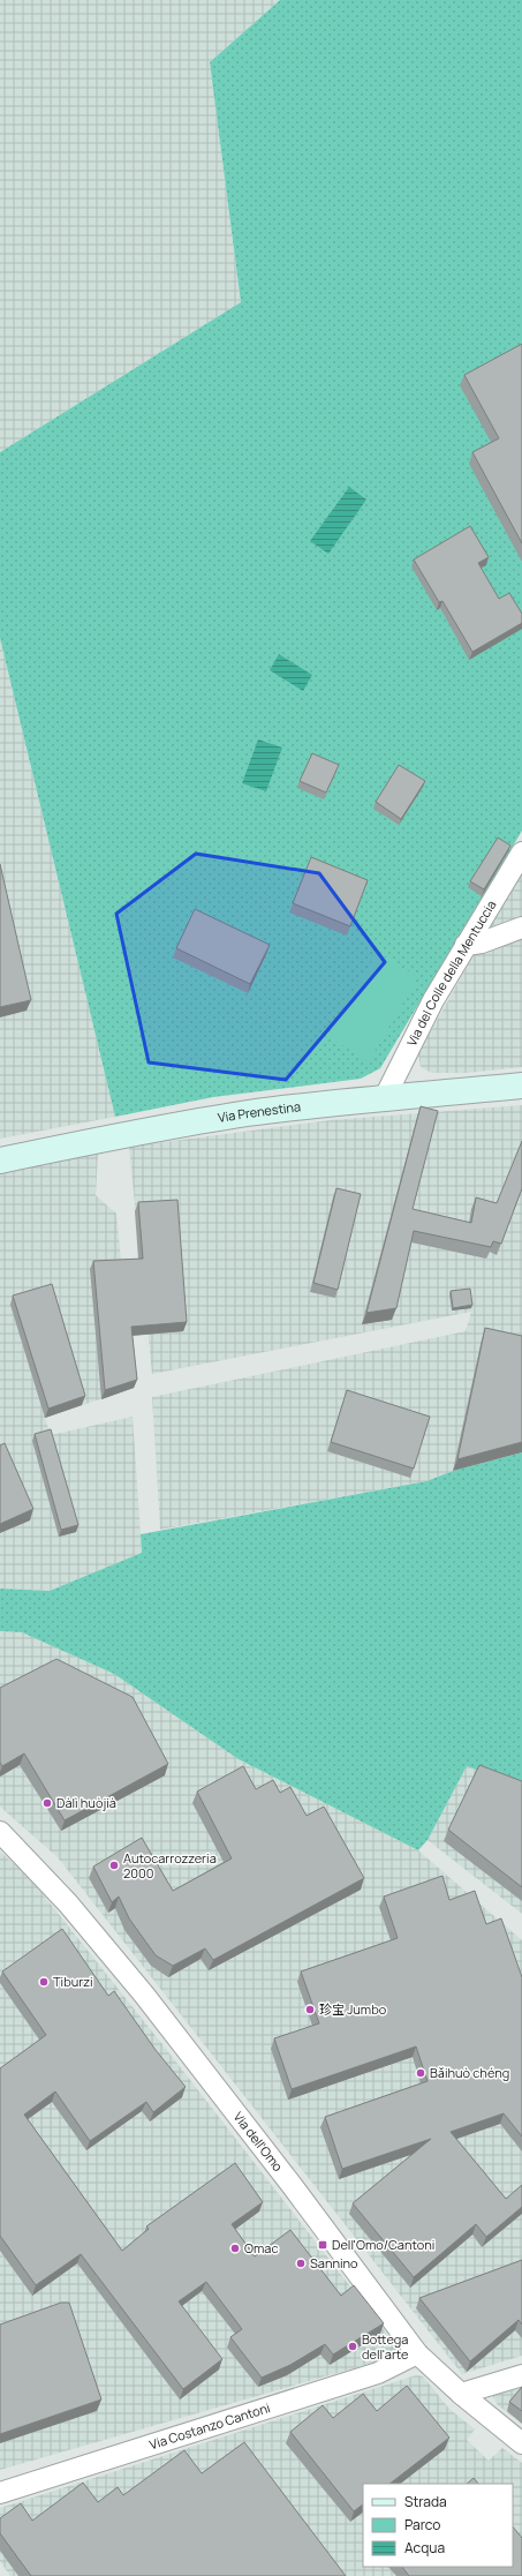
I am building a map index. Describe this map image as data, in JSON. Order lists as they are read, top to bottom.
{
  "streets": {
    "main road": ["Via Prenestina"],
    "street": ["Via del Colle della Mentuccia", "Via dell'Omo", "Via Costanzo Cantoni"]
  },
  "crossings": [
    ["Via del Colle della Mentuccia", "Via Prenestina"],
    ["Via dell'Omo", "Via Costanzo Cantoni"]
  ],
  "places": {
    "other": [
      "Dàlì huòjià",
      "Autocarrozzeria 2000",
      "Tiburzi",
      "珍宝 Jumbo",
      "Bǎihuò chéng",
      "Omac",
      "Sannino",
      "Bottega dell'arte"
    ],
    "transit": ["Dell'Omo/Cantoni"]
  },
  "legend": ["Strada", "Parco", "Acqua"]
}
